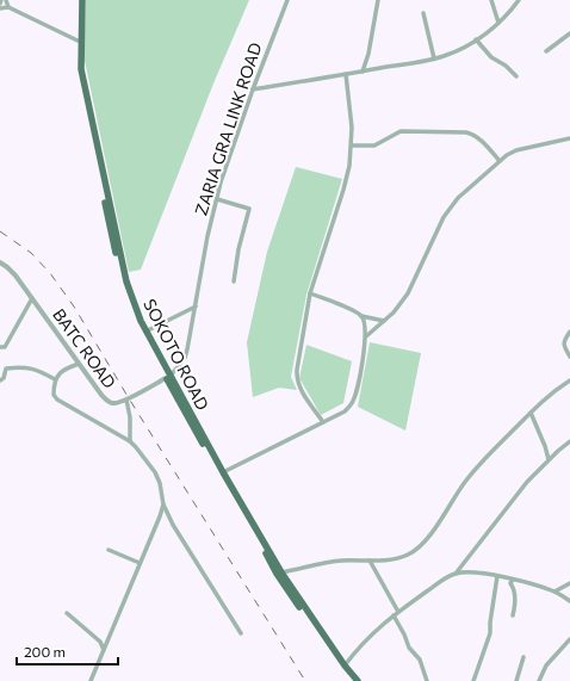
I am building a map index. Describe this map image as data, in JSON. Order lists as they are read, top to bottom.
{
  "streets": {
    "main road": ["SOKOTO ROAD"],
    "street": ["ZARIA GRA LINK ROAD", "BATC ROAD"]
  },
  "crossings": [
    ["ZARIA GRA LINK ROAD", "BATC ROAD"],
    ["ZARIA GRA LINK ROAD", "SOKOTO ROAD"],
    ["BATC ROAD", "SOKOTO ROAD"]
  ],
  "scale_bar": "200 m"
}
